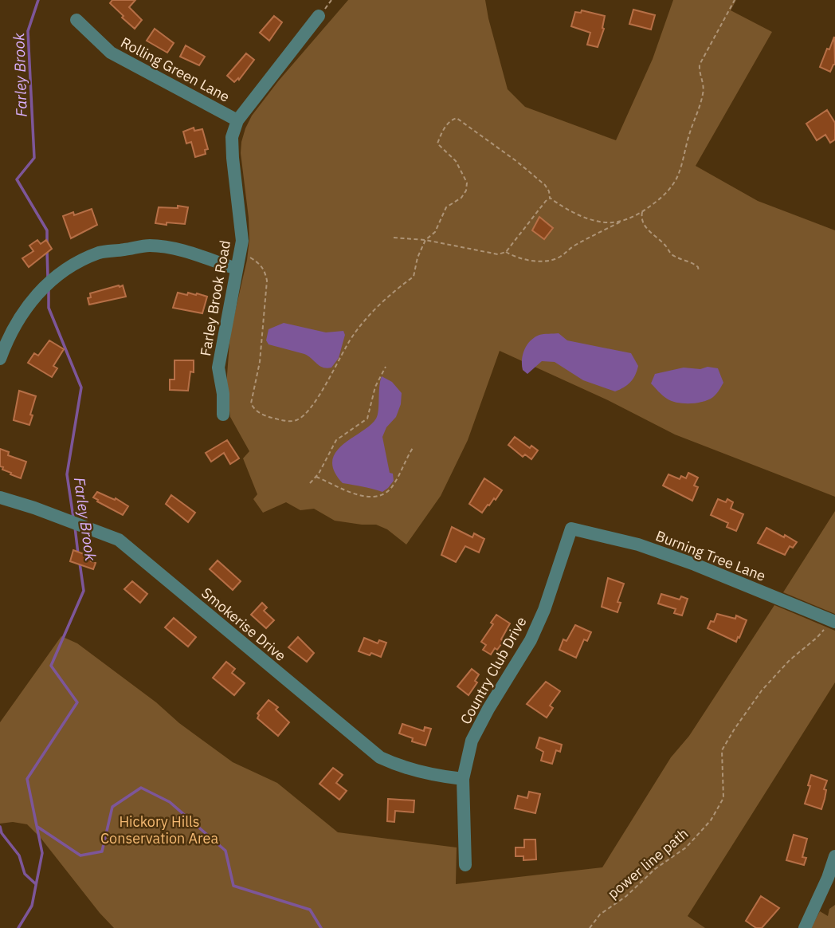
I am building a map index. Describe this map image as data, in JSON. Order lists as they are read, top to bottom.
{
  "streets": {
    "street": [
      "Rolling Green Lane",
      "Farley Brook Road",
      "Burning Tree Lane",
      "Smokerise Drive",
      "Country Club Drive"
    ],
    "path": ["power line path"]
  },
  "crossings": [
    ["Rolling Green Lane", "Farley Brook Road"],
    ["Burning Tree Lane", "Country Club Drive"],
    ["Burning Tree Lane", "power line path"],
    ["Smokerise Drive", "Country Club Drive"]
  ],
  "water": ["Farley Brook"],
  "parks": ["Hickory Hills Conservation Area"]
}
